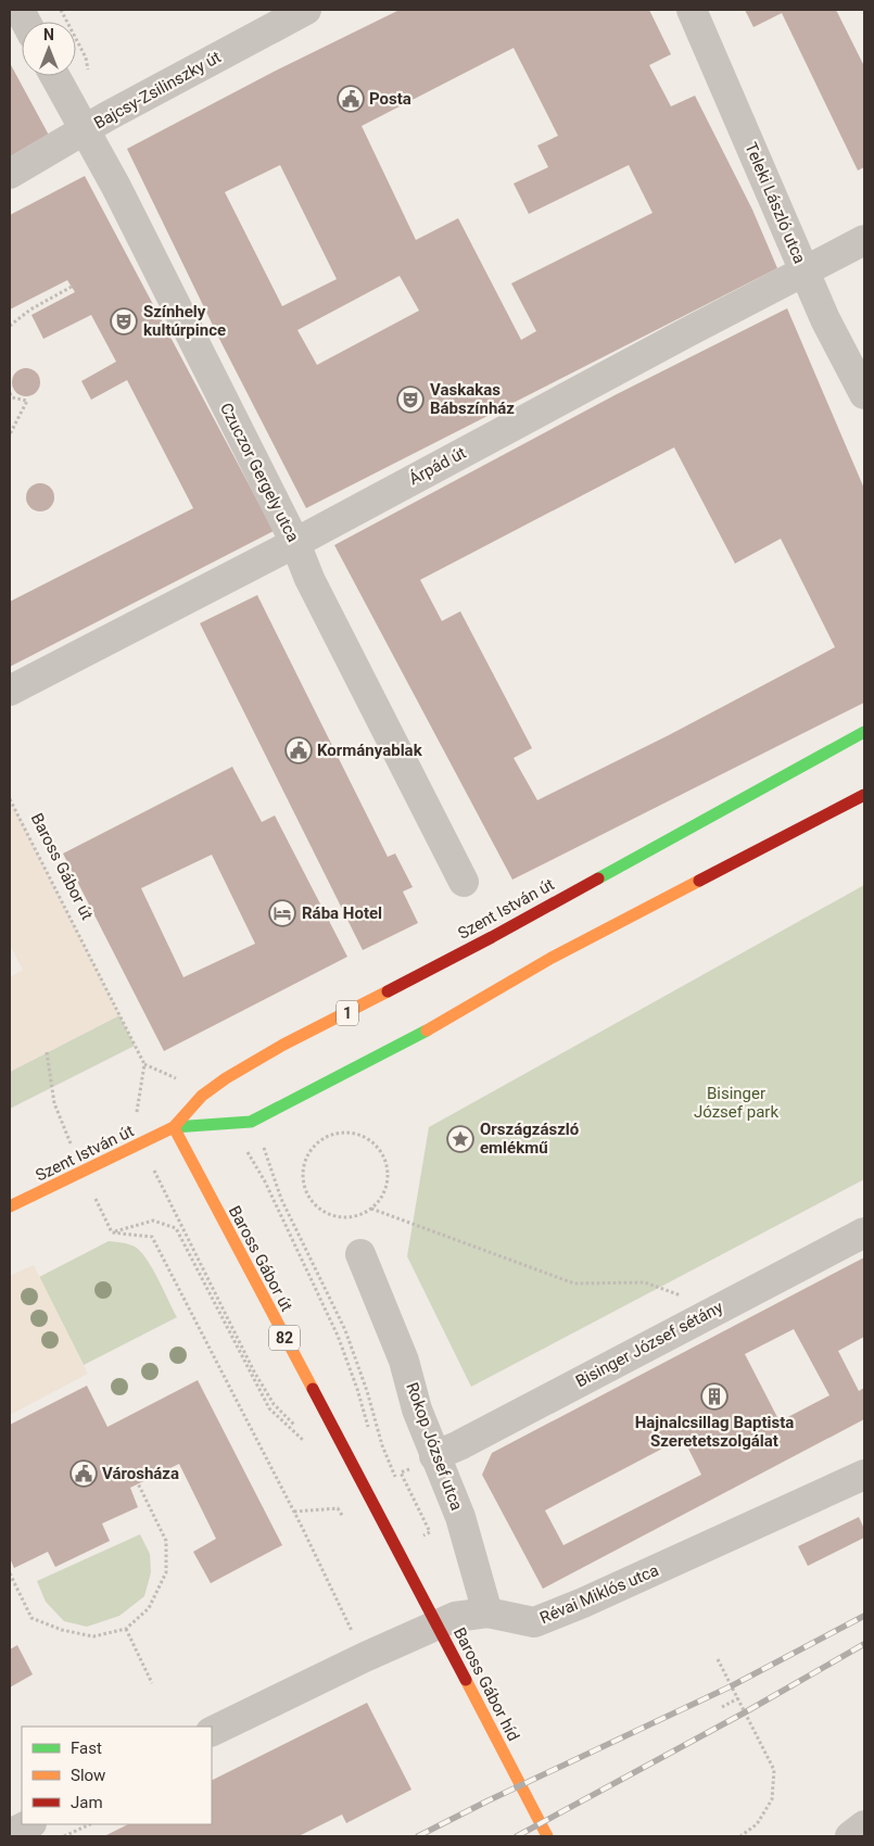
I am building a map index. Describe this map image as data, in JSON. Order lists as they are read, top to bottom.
{
  "streets": {
    "main road": [
      "Baross Gábor út",
      "Szent István út",
      "1",
      "82",
      "Baross Gábor híd"
    ],
    "street": [
      "Bajcsy-Zsilinszky út",
      "Teleki László utca",
      "Árpád út",
      "Czuczor Gergely utca",
      "Bisinger József sétány",
      "Rokop József utca",
      "Révai Miklós utca"
    ]
  },
  "crossings": [
    ["Bajcsy-Zsilinszky út", "Czuczor Gergely utca"],
    ["Teleki László utca", "Árpád út"],
    ["Árpád út", "Czuczor Gergely utca"],
    ["Baross Gábor út", "Szent István út"],
    ["Baross Gábor út", "Baross Gábor híd"],
    ["Bisinger József sétány", "Rokop József utca"],
    ["Rokop József utca", "Révai Miklós utca"]
  ],
  "parks": ["Bisinger József park"],
  "places": {
    "public building": ["Posta", "Kormányablak", "Városháza"],
    "theatre": ["Színhely kultúrpince", "Vaskakas Bábszínház"],
    "hotel": ["Rába Hotel"],
    "place": ["Országzászló emlékmű"],
    "building": ["Hajnalcsillag Baptista Szeretetszolgálat"]
  },
  "legend": ["Fast", "Slow", "Jam"],
  "north": "top"
}
